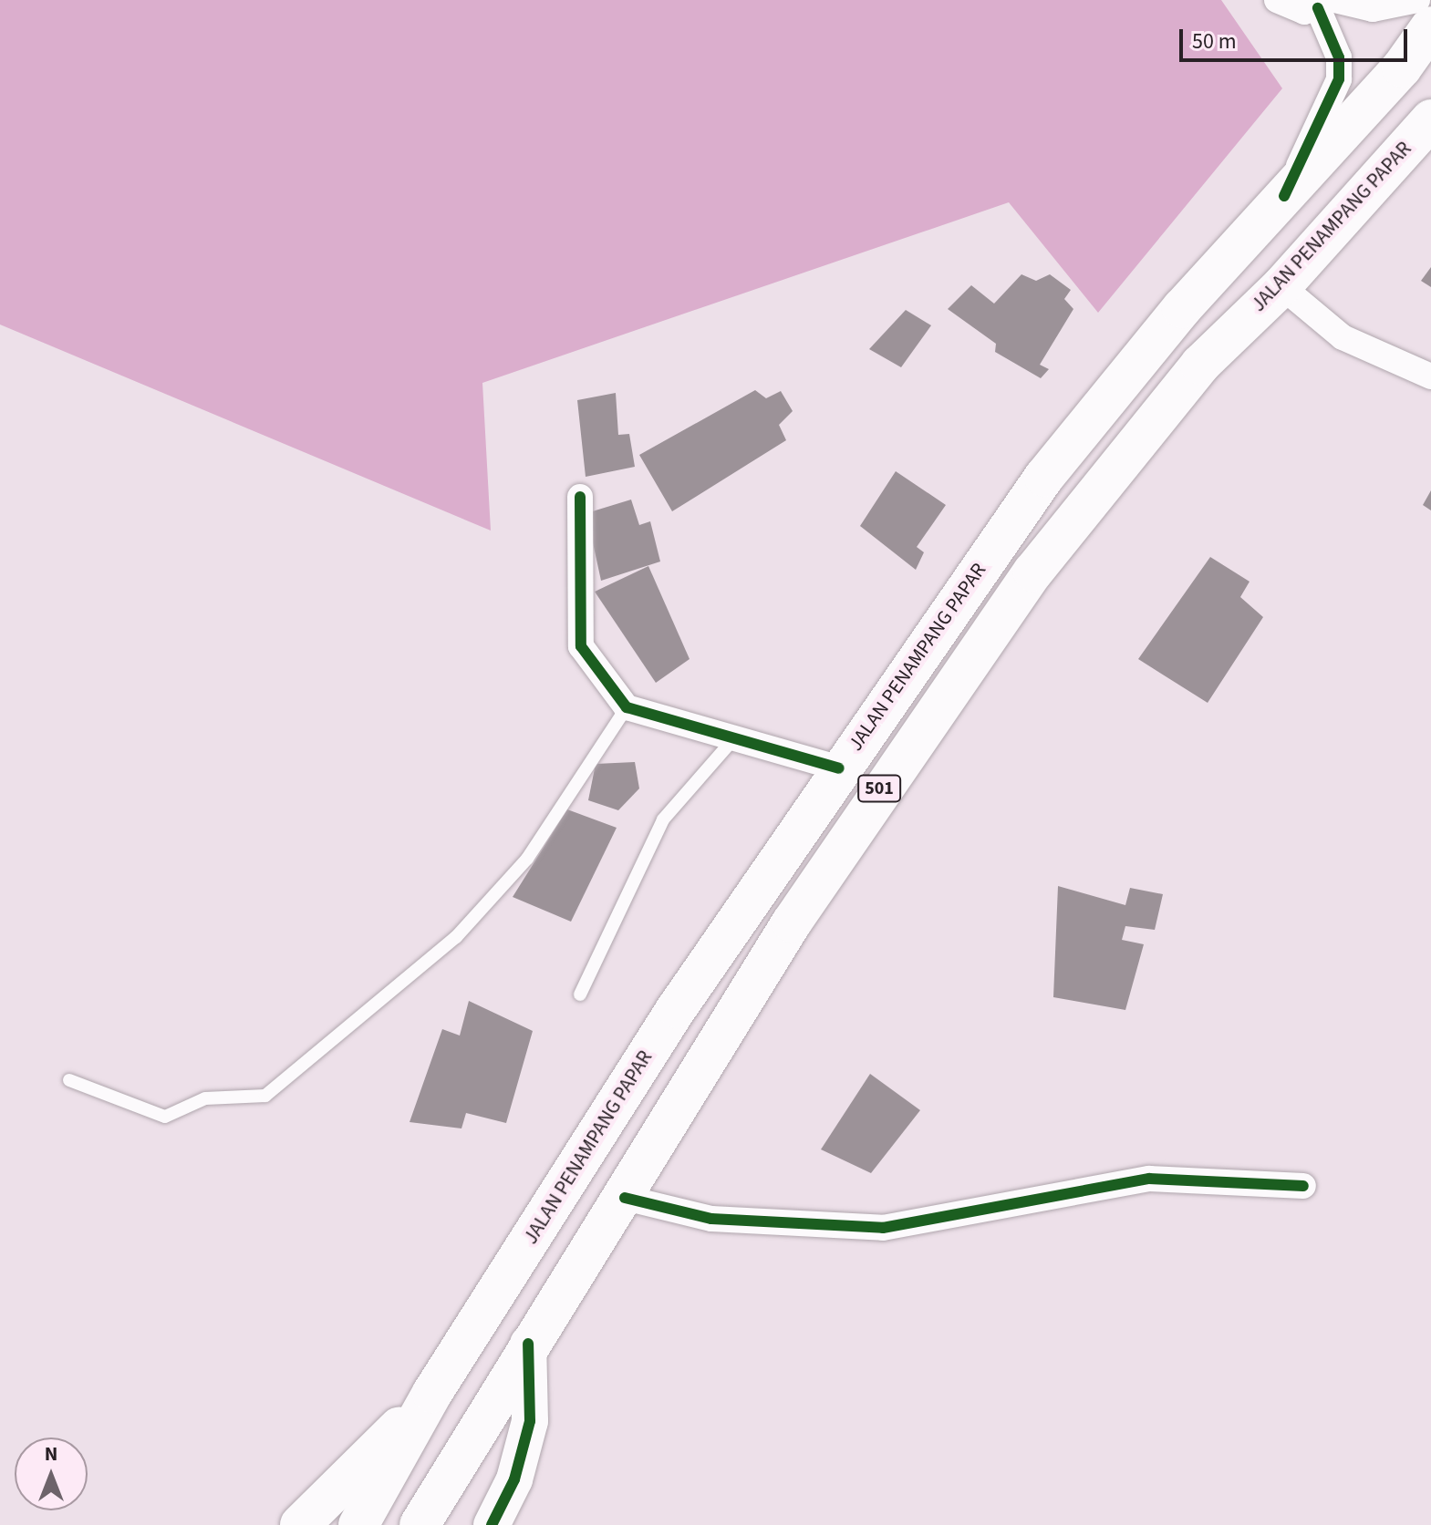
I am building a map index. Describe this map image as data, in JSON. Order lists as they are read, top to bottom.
{
  "streets": {
    "main road": ["JALAN PENAMPANG PAPAR", "501"]
  },
  "scale_bar": "50 m",
  "north": "top"
}
